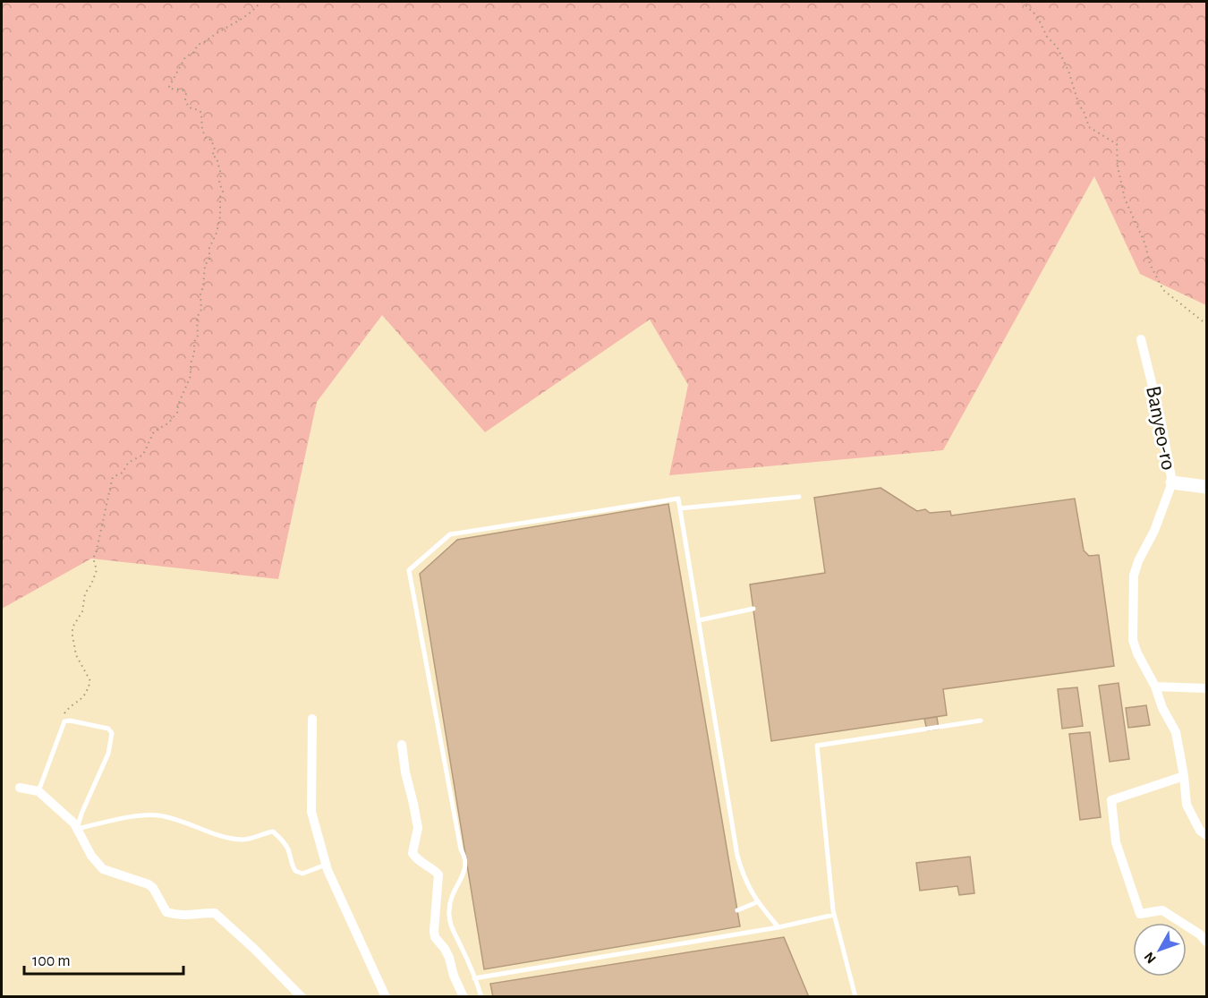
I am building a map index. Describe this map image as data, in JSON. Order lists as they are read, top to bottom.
{
  "streets": {
    "street": ["Banyeo-ro"]
  },
  "scale_bar": "100 m",
  "north": "bottom left"
}
